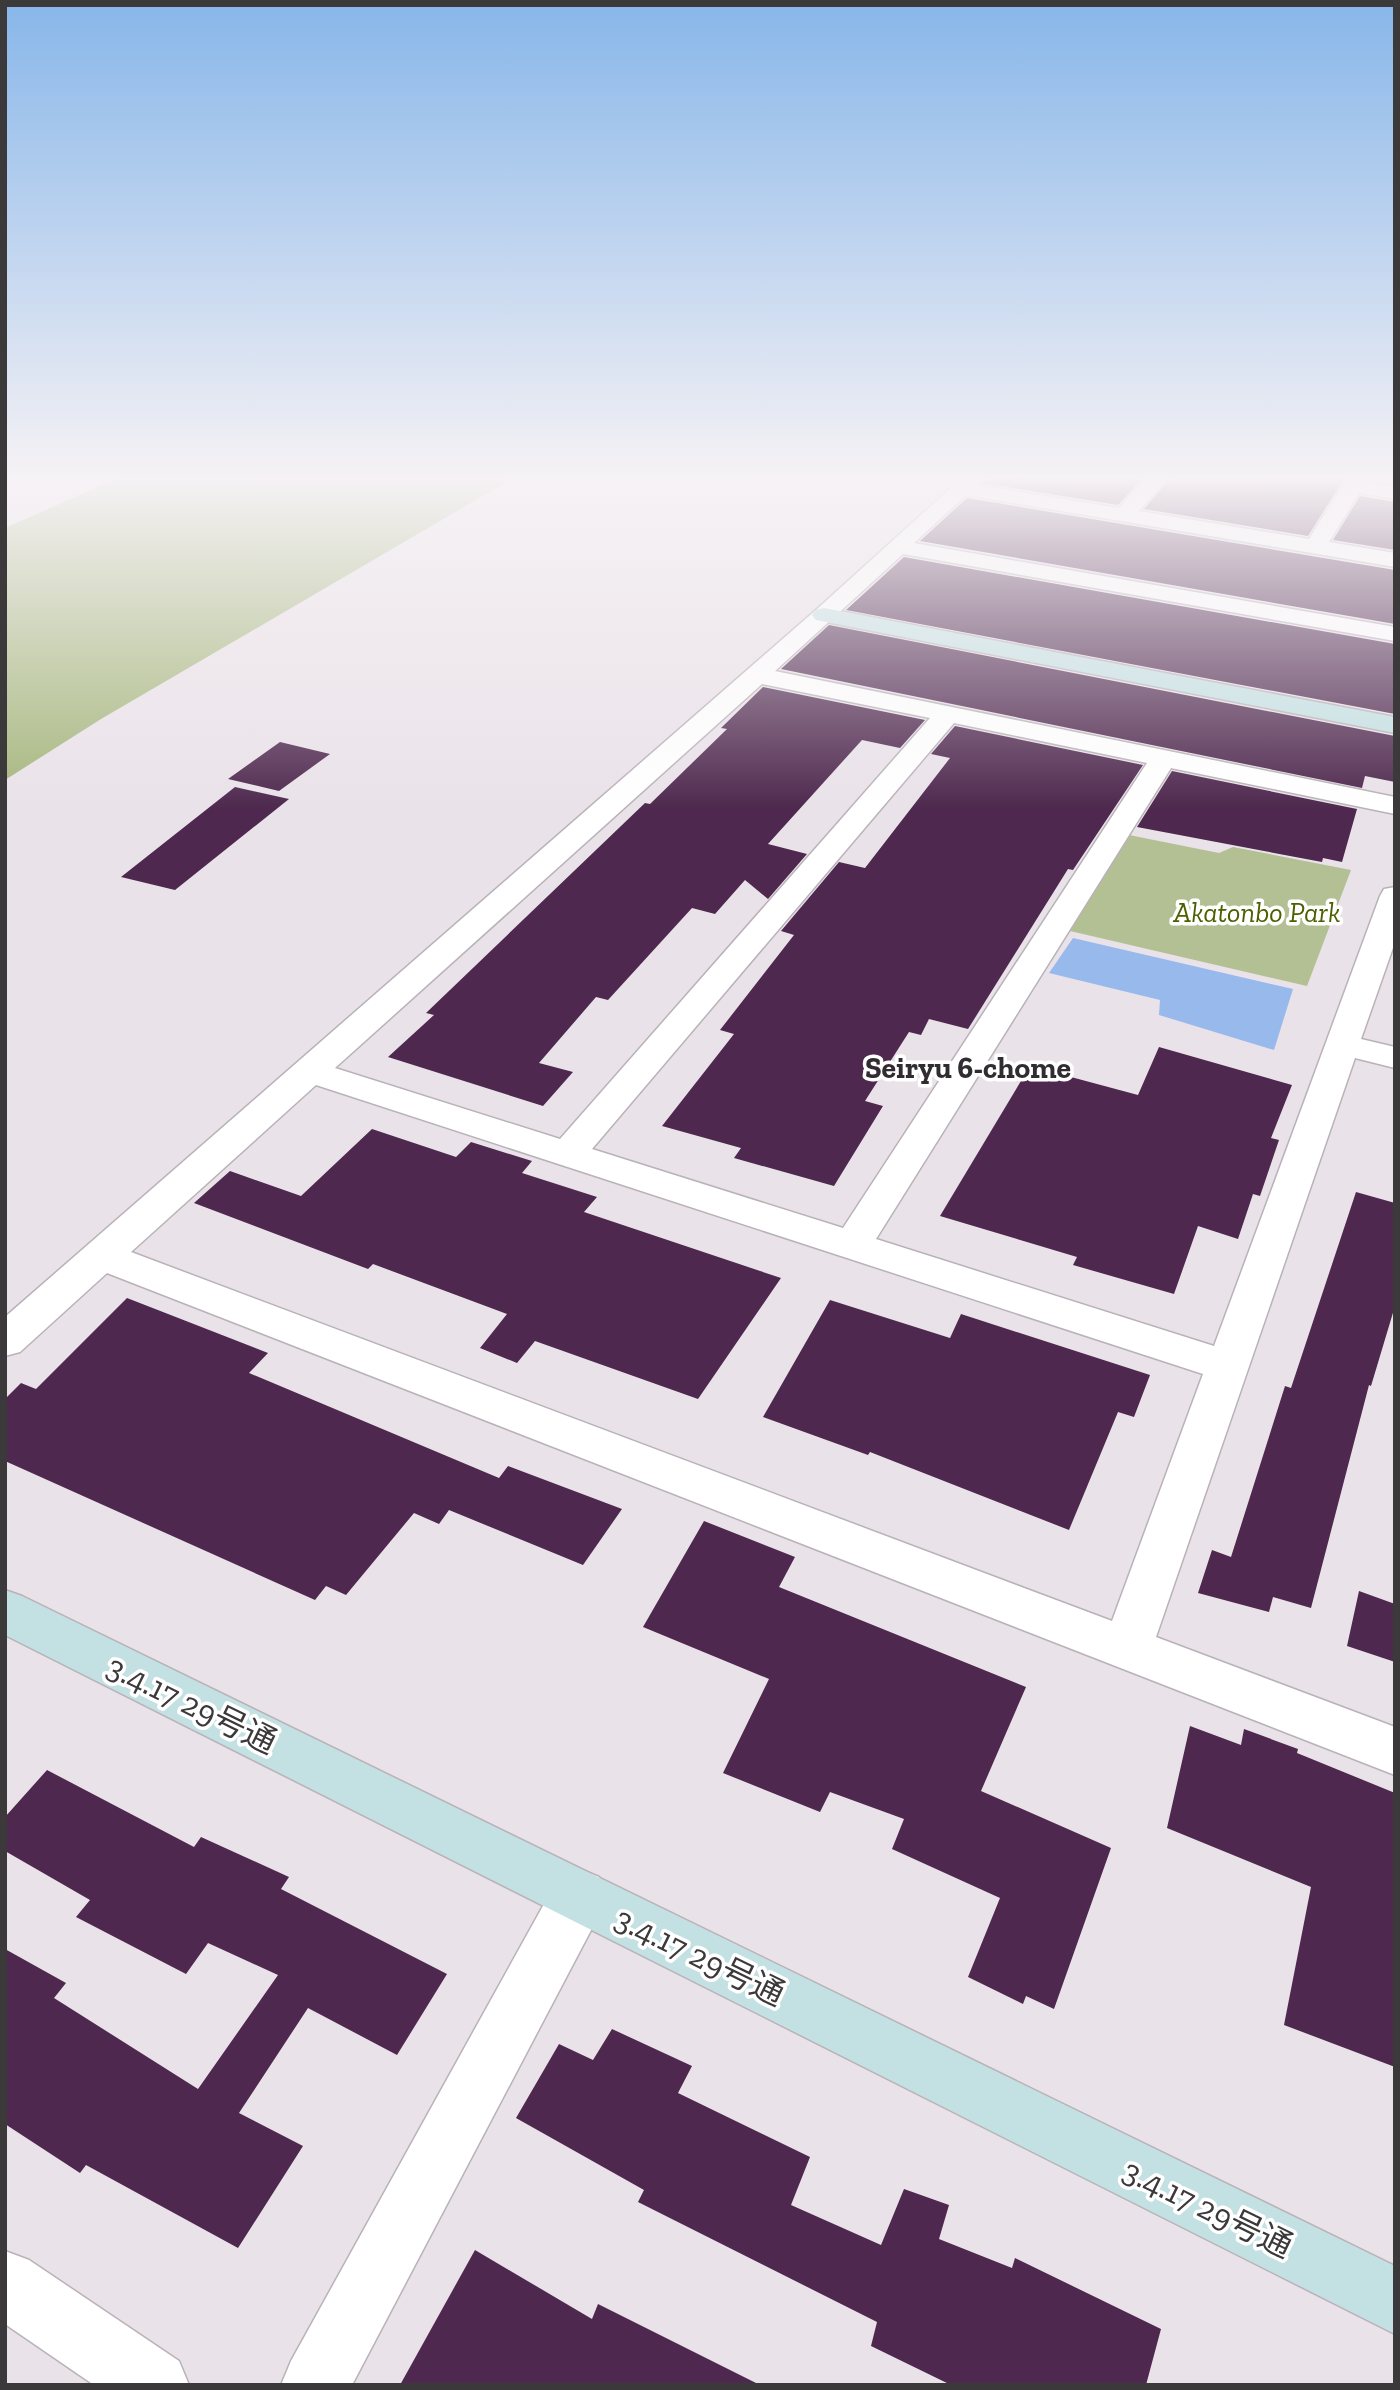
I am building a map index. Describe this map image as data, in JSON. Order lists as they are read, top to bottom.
{
  "streets": {
    "street": ["3.4.17 29号通"]
  },
  "districts": ["Seiryu 6-chome"],
  "parks": ["Akatonbo Park"]
}
